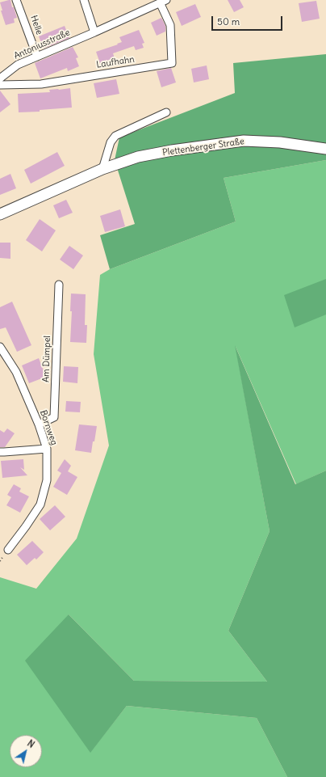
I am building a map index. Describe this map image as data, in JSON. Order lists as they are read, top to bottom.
{
  "streets": {
    "main road": ["Plettenberger Straße"],
    "street": [
      "Helle",
      "Antoniusstraße",
      "Laufhahn",
      "Am Dümpel",
      "Bornweg"
    ]
  },
  "crossings": [
    ["Helle", "Antoniusstraße"],
    ["Antoniusstraße", "Laufhahn"],
    ["Am Dümpel", "Bornweg"]
  ],
  "scale_bar": "50 m",
  "north": "top right"
}
